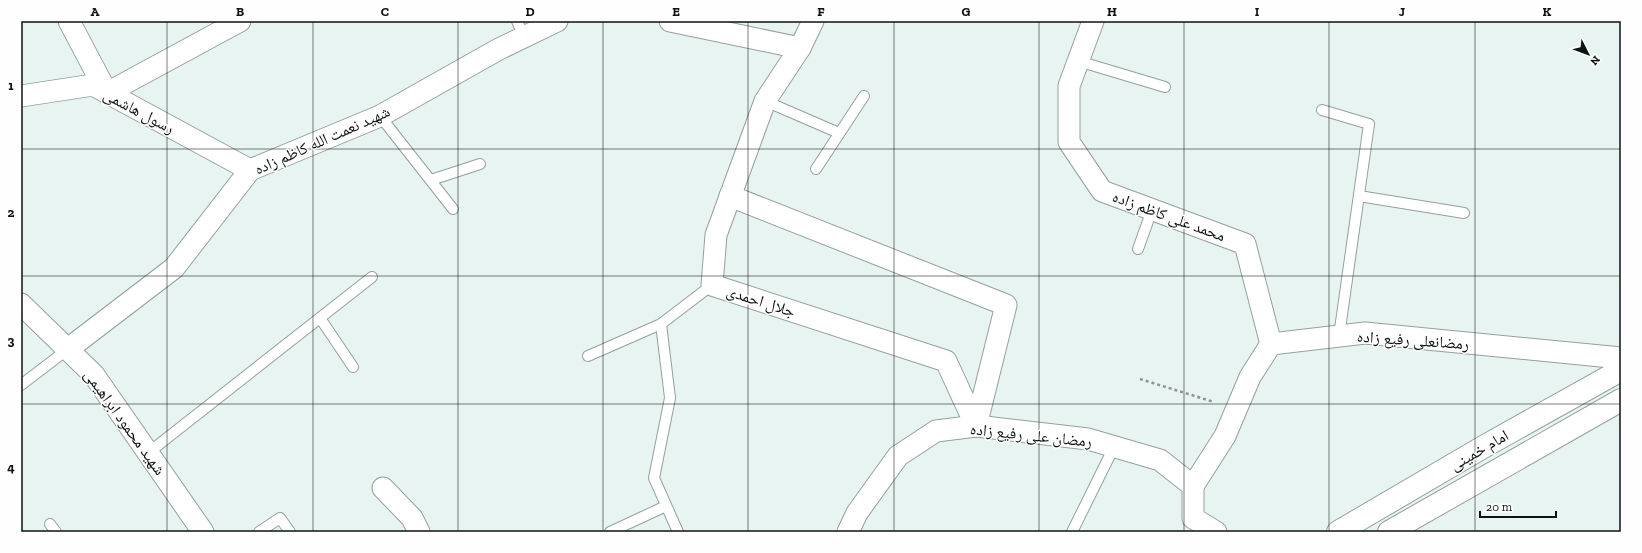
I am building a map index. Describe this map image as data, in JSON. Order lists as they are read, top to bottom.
{
  "streets": {
    "main road": ["امام خمینی"],
    "street": [
      "رسول هاشمی",
      "شهید نعمت الله کاظم زاده",
      "محمد علی کاظم زاده",
      "جلال احمدی",
      "رمضانعلی رفیع زاده",
      "شهید محمود ابراهیمی",
      "رمضان علی رفیع زاده"
    ]
  },
  "crossings": [
    ["رسول هاشمی", "شهید نعمت الله کاظم زاده"],
    ["شهید نعمت الله کاظم زاده", "شهید محمود ابراهیمی"],
    ["محمد علی کاظم زاده", "رمضانعلی رفیع زاده"],
    ["جلال احمدی", "رمضان علی رفیع زاده"]
  ],
  "scale_bar": "20 m",
  "north": "bottom right",
  "grid": {
    "columns": [
      "A",
      "B",
      "C",
      "D",
      "E",
      "F",
      "G",
      "H",
      "I",
      "J",
      "K"
    ],
    "rows": [
      "1",
      "2",
      "3",
      "4"
    ]
  }
}
